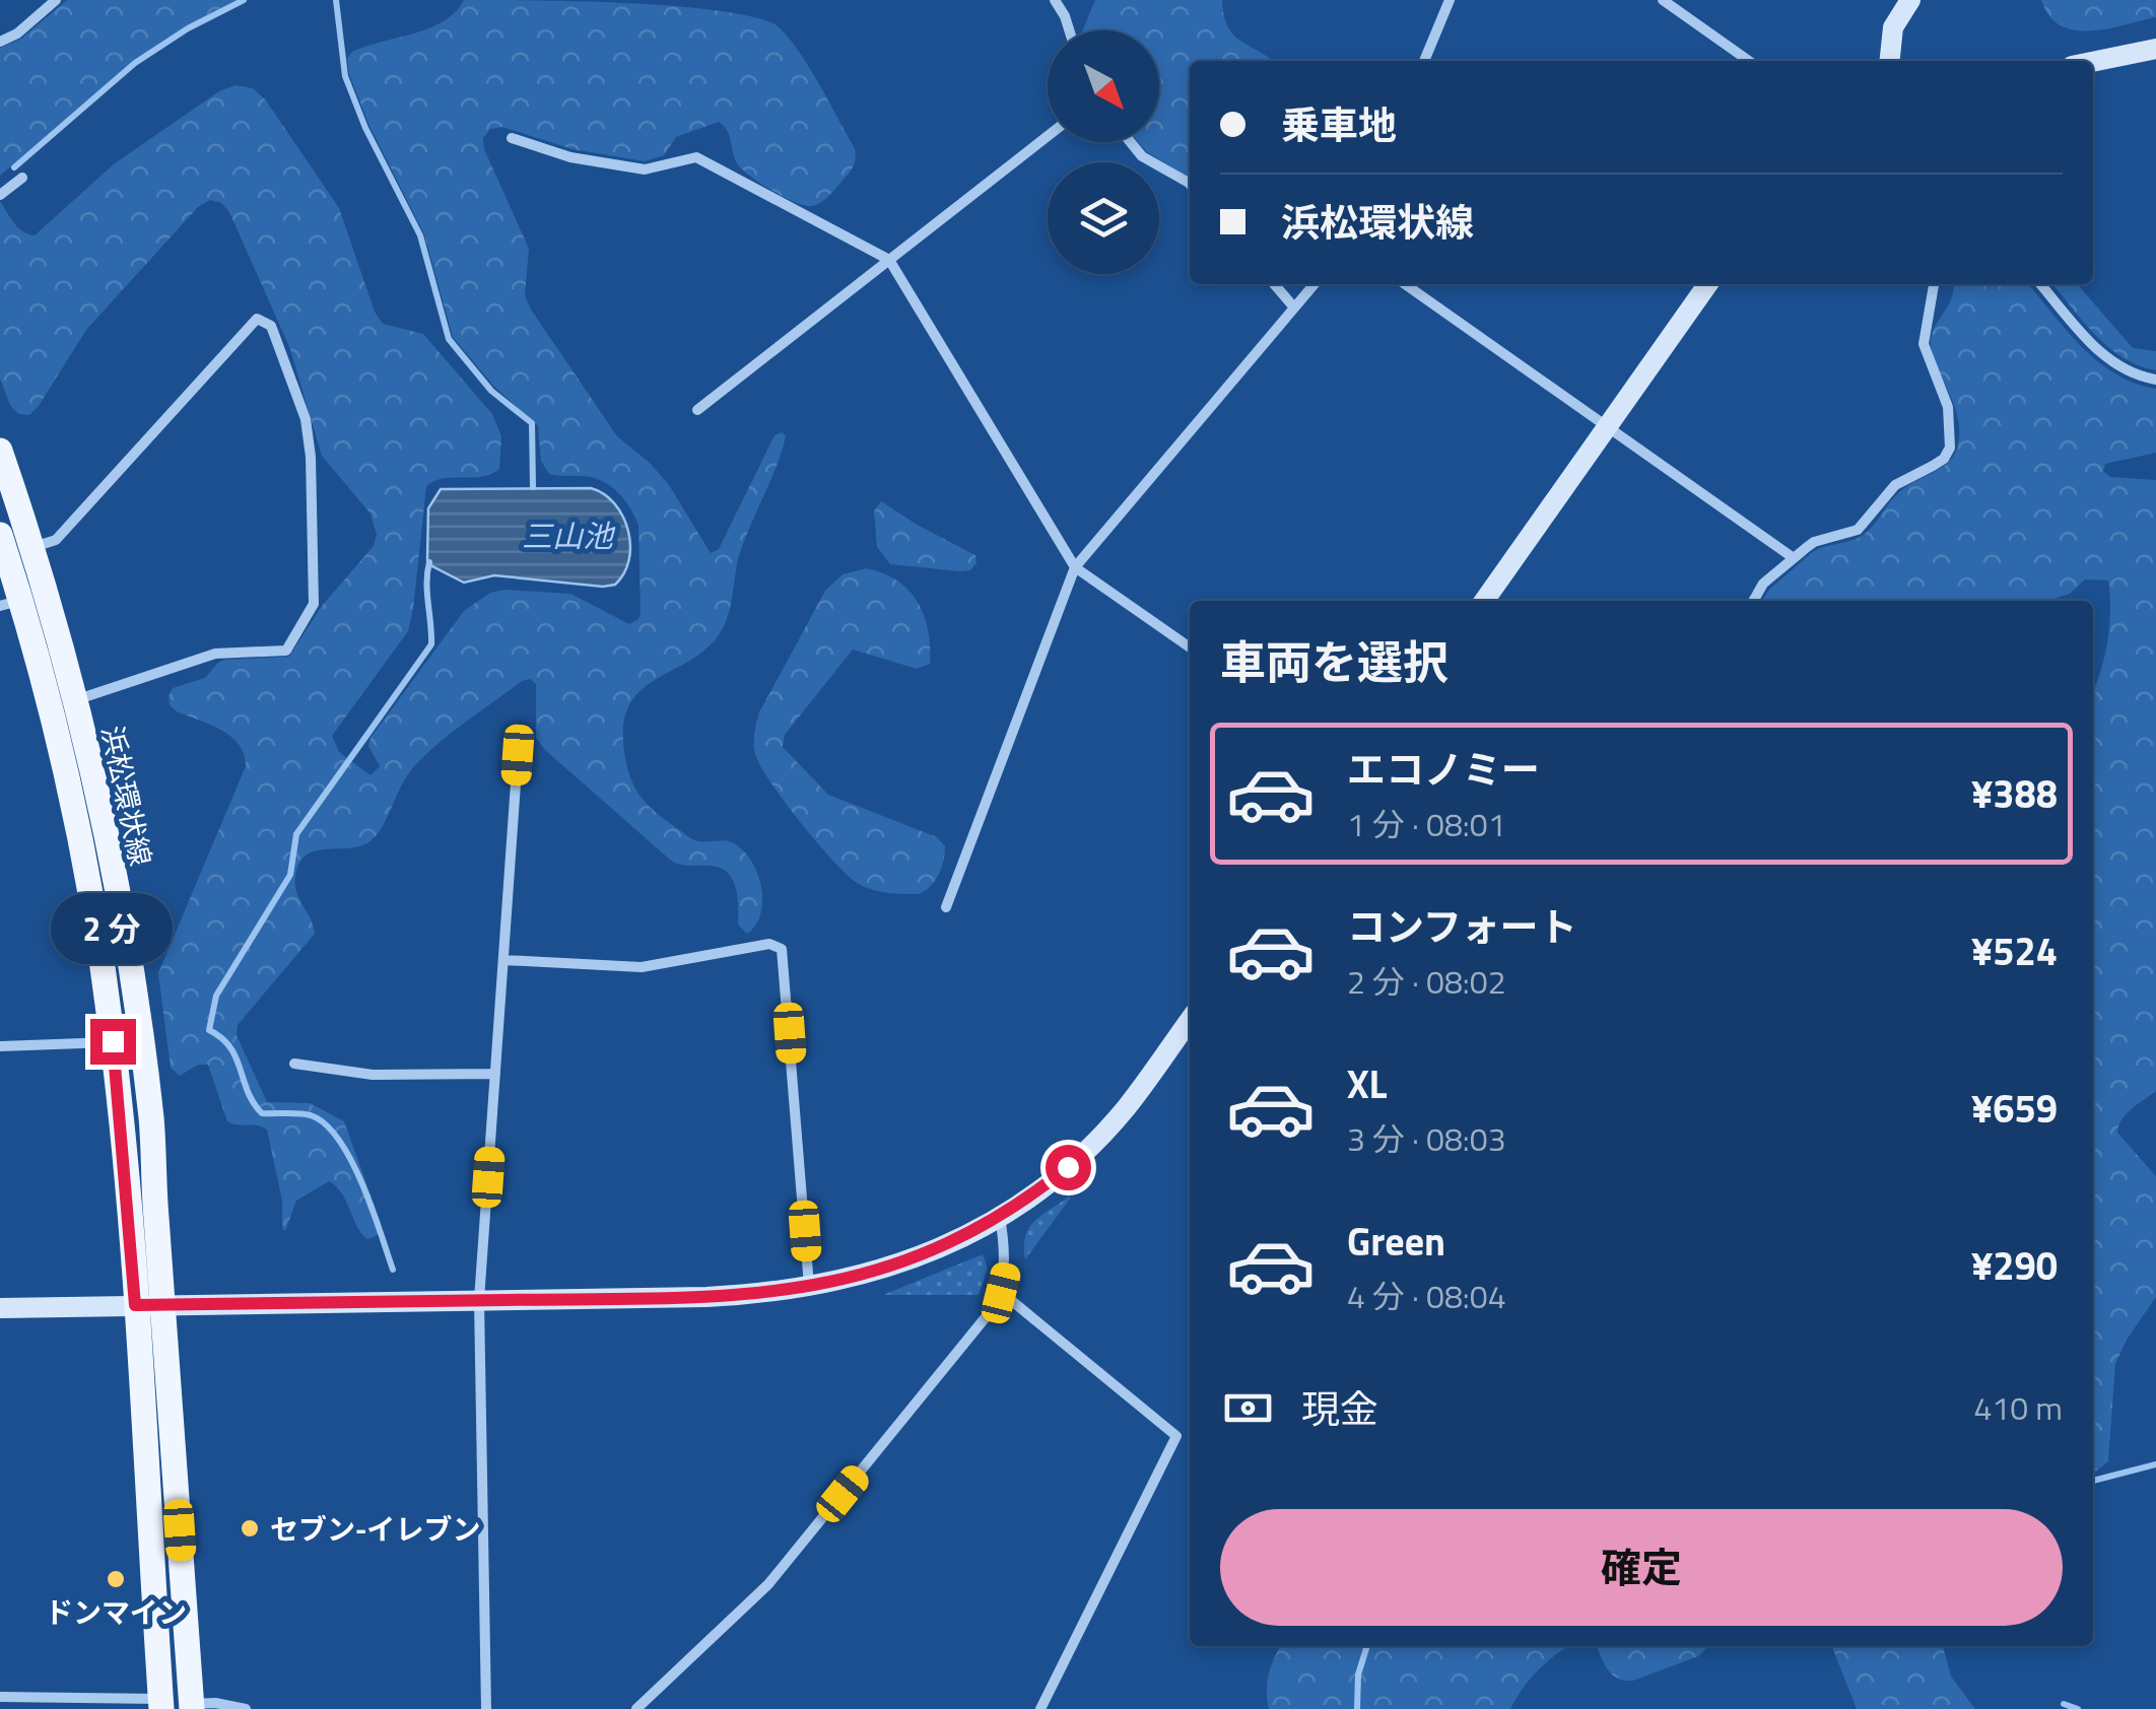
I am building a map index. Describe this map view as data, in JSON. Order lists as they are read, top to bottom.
{
  "streets": {
    "main road": ["浜松環状線"]
  },
  "water": ["三山池"],
  "places": ["セブン-イレブン", "ドンマイン"],
  "north": "bottom right",
  "page": {
    "banner": ["乗車地", "浜松環状線"],
    "heading": "車両を選択",
    "list": [
      {
        "name": "エコノミー",
        "note": "1 分 · 08:01",
        "value": "¥388"
      },
      {
        "name": "コンフォート",
        "note": "2 分 · 08:02",
        "value": "¥524"
      },
      {
        "name": "XL",
        "note": "3 分 · 08:03",
        "value": "¥659"
      },
      {
        "name": "Green",
        "note": "4 分 · 08:04",
        "value": "¥290"
      }
    ],
    "bubble": "2 分",
    "pay": ["現金", "410 m"],
    "buttons": "確定"
  }
}
